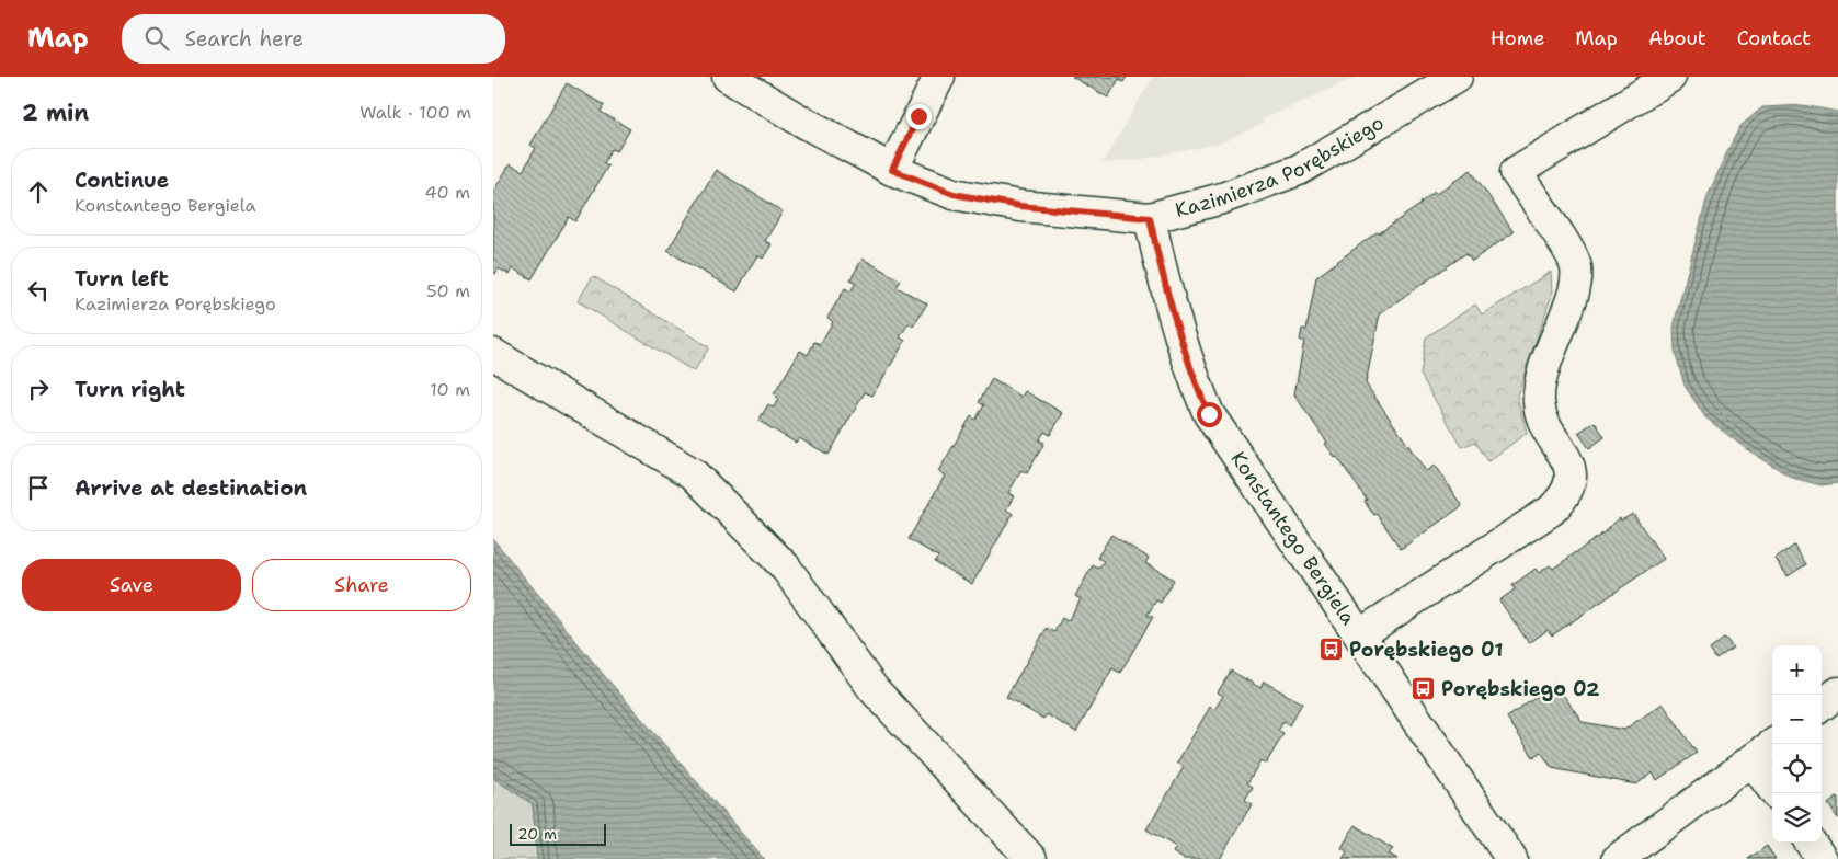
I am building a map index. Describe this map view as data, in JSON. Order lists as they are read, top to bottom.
{
  "streets": {
    "street": ["Kazimierza Porębskiego", "Konstantego Bergiela"]
  },
  "crossings": [
    ["Kazimierza Porębskiego", "Konstantego Bergiela"]
  ],
  "places": {
    "bus stop": ["Porębskiego 01", "Porębskiego 02"]
  },
  "scale_bar": "20 m",
  "page": {
    "header": "Map",
    "search": "Search here",
    "nav": [
      "Home",
      "Map",
      "About",
      "Contact"
    ],
    "heading": ["2 min", "Walk · 100 m"],
    "list": [
      ["Continue", "Konstantego Bergiela", "40 m"],
      ["Turn left", "Kazimierza Porębskiego", "50 m"],
      ["Turn right", "10 m"],
      "Arrive at destination"
    ],
    "buttons": ["Save", "Share"],
    "map_buttons": ["+", "−"],
    "scale": "20 m"
  }
}
